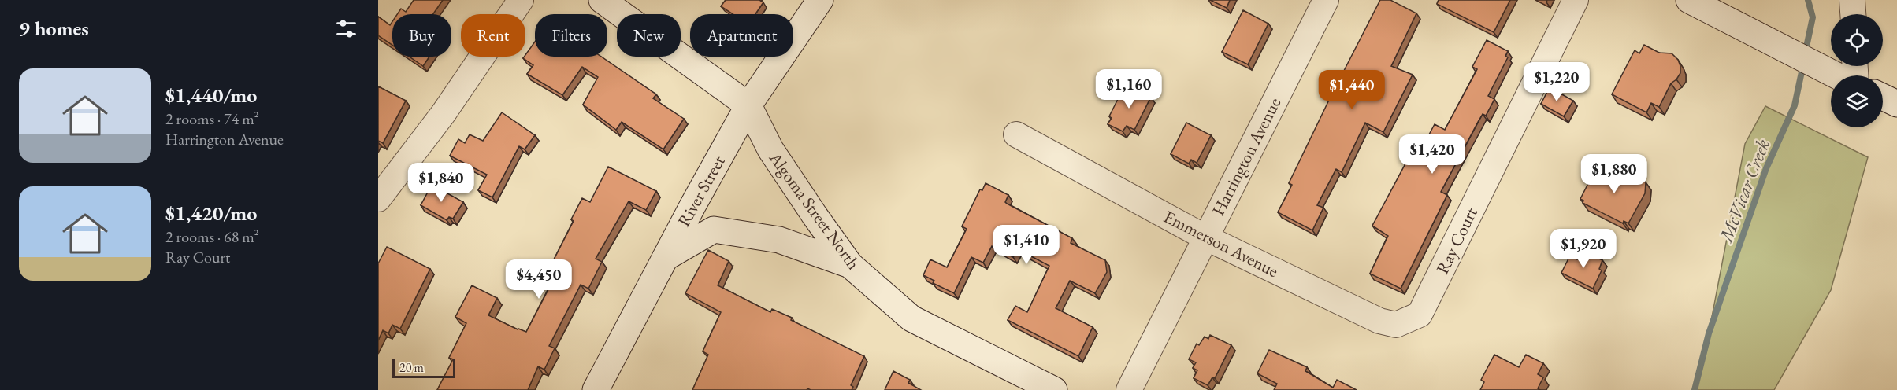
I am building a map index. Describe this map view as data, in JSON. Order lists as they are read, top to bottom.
{
  "streets": {
    "street": [
      "Harrington Avenue",
      "River Street",
      "Algoma Street North",
      "Ray Court",
      "Emmerson Avenue"
    ]
  },
  "crossings": [
    ["Harrington Avenue", "Emmerson Avenue"],
    ["River Street", "Algoma Street North"],
    ["Ray Court", "Emmerson Avenue"]
  ],
  "water": ["McVicar Creek"],
  "scale_bar": "20 m",
  "page": {
    "heading": "9 homes",
    "chip": [
      "Buy",
      "Rent",
      "Filters",
      "New",
      "Apartment"
    ],
    "list": [
      {
        "name": "$1,440/mo",
        "note": "2 rooms · 74 m² · Harrington Avenue"
      },
      {
        "name": "$1,420/mo",
        "note": "2 rooms · 68 m² · Ray Court"
      }
    ],
    "price": [
      "$1,220",
      "$1,160",
      "$1,440",
      "$1,420",
      "$1,880",
      "$1,840",
      "$1,410",
      "$1,920",
      "$4,450"
    ],
    "scale": "20 m"
  }
}
